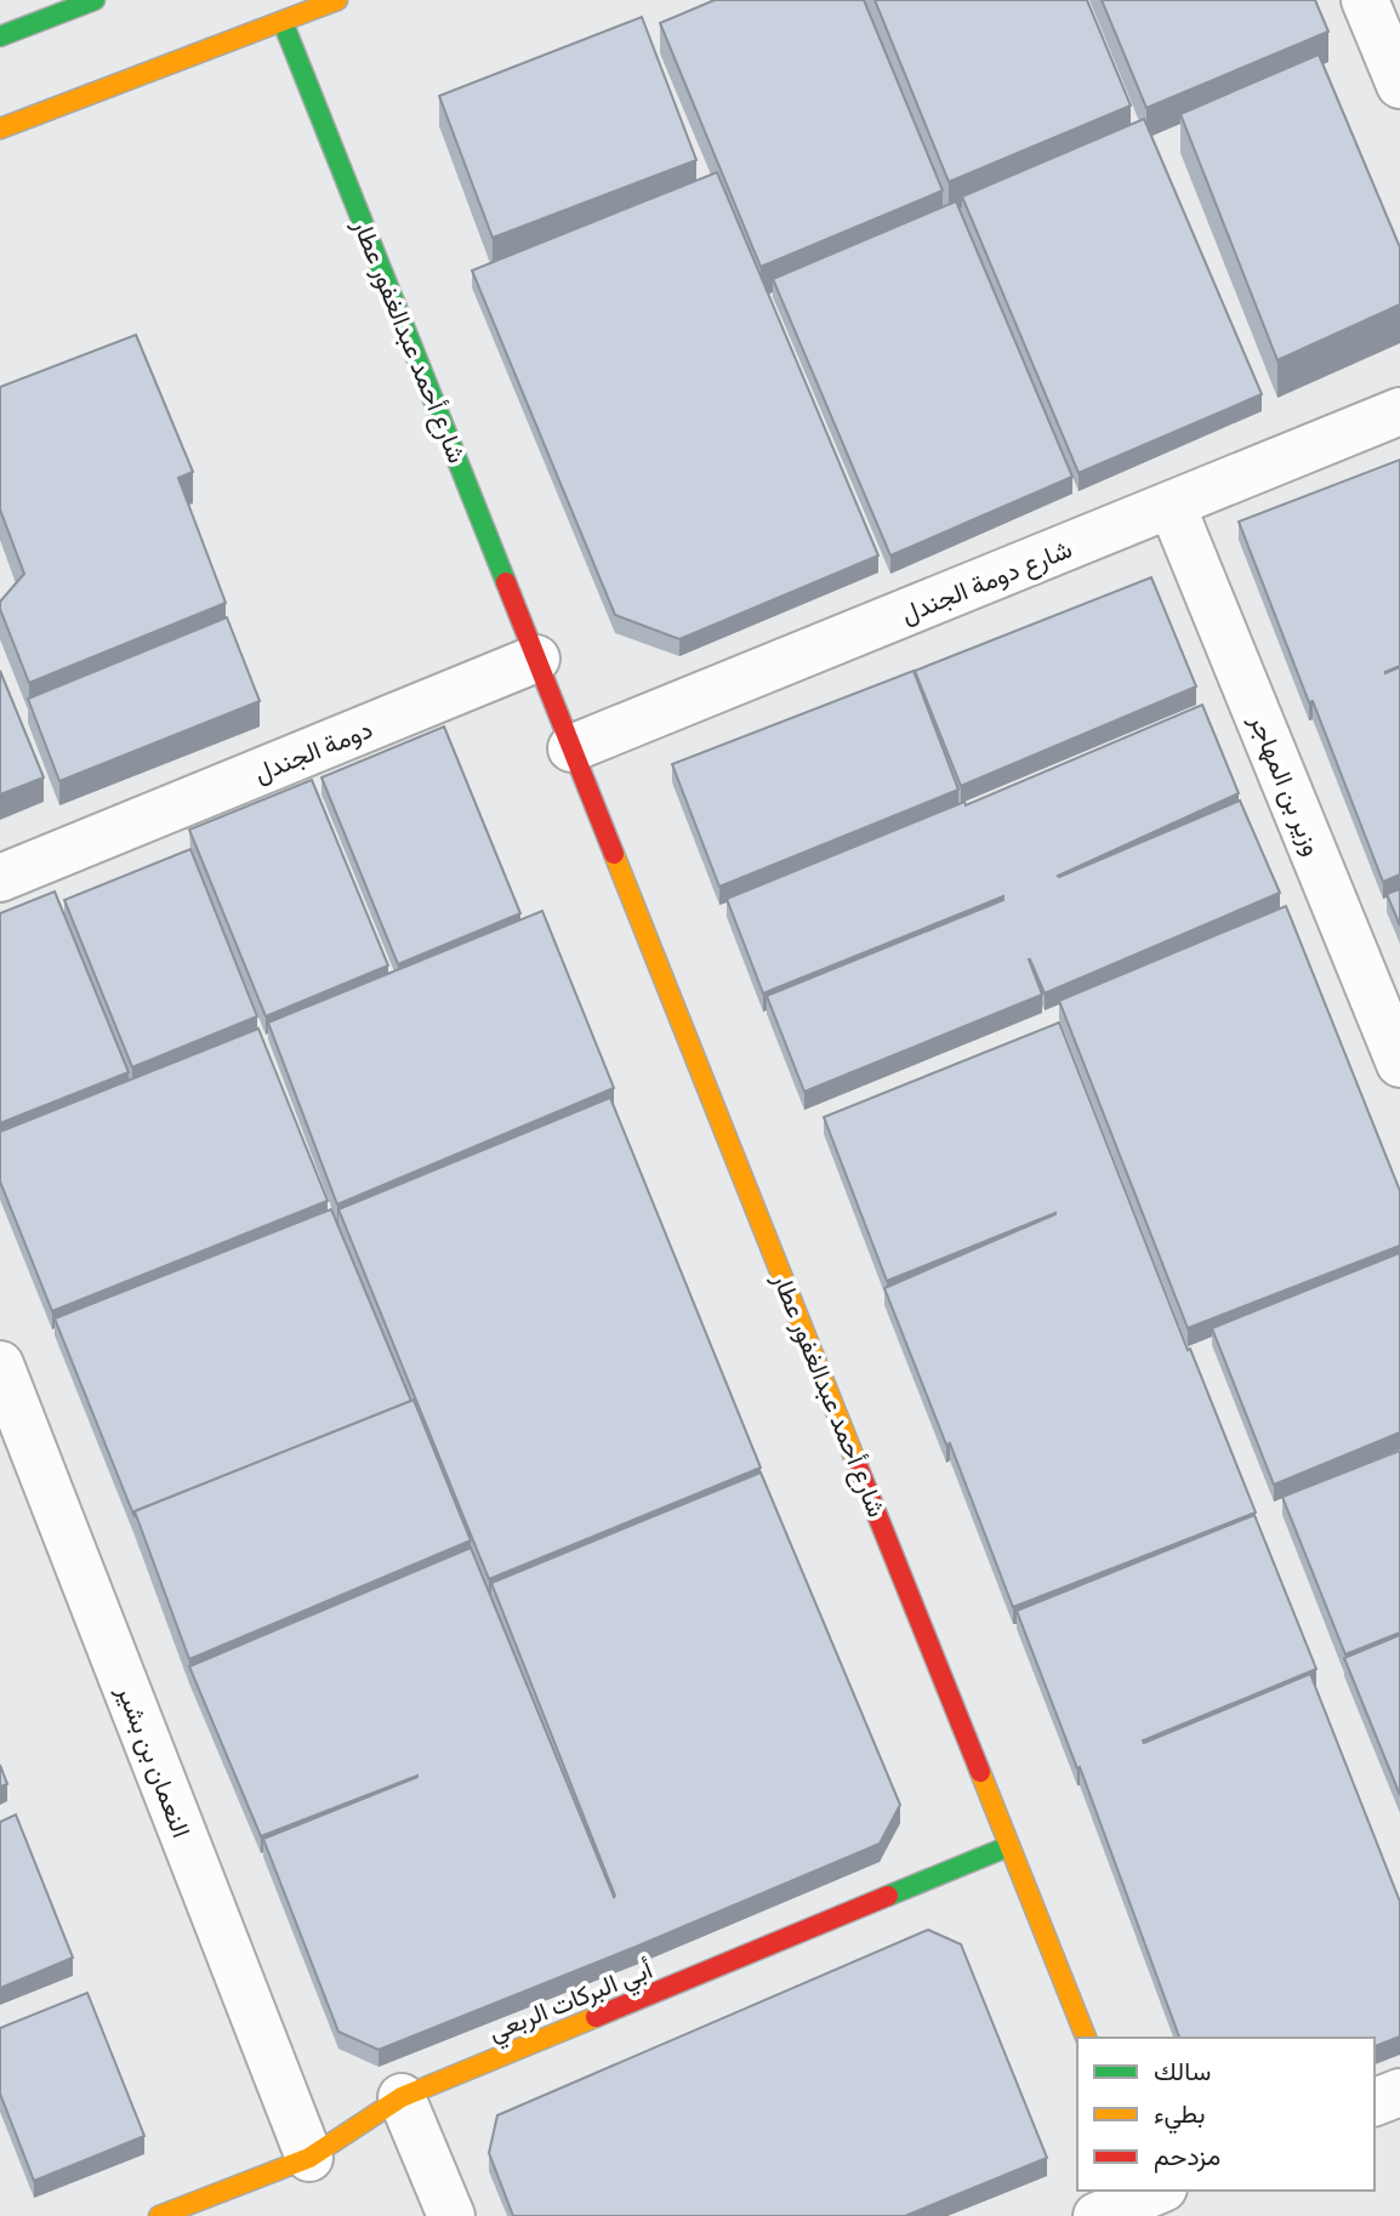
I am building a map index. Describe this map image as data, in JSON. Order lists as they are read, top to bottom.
{
  "streets": {
    "street": [
      "شارع أحمد عبدالغفور عطار",
      "شارع دومة الجندل",
      "دومة الجندل",
      "وزير بن المهاجر",
      "النعمان بن بشير",
      "أبي البركات الربعي"
    ]
  },
  "crossings": [
    ["شارع أحمد عبدالغفور عطار", "شارع دومة الجندل"],
    ["شارع أحمد عبدالغفور عطار", "دومة الجندل"],
    ["شارع أحمد عبدالغفور عطار", "أبي البركات الربعي"],
    ["شارع دومة الجندل", "وزير بن المهاجر"],
    ["النعمان بن بشير", "أبي البركات الربعي"]
  ],
  "legend": ["سالك", "بطيء", "مزدحم"]
}
